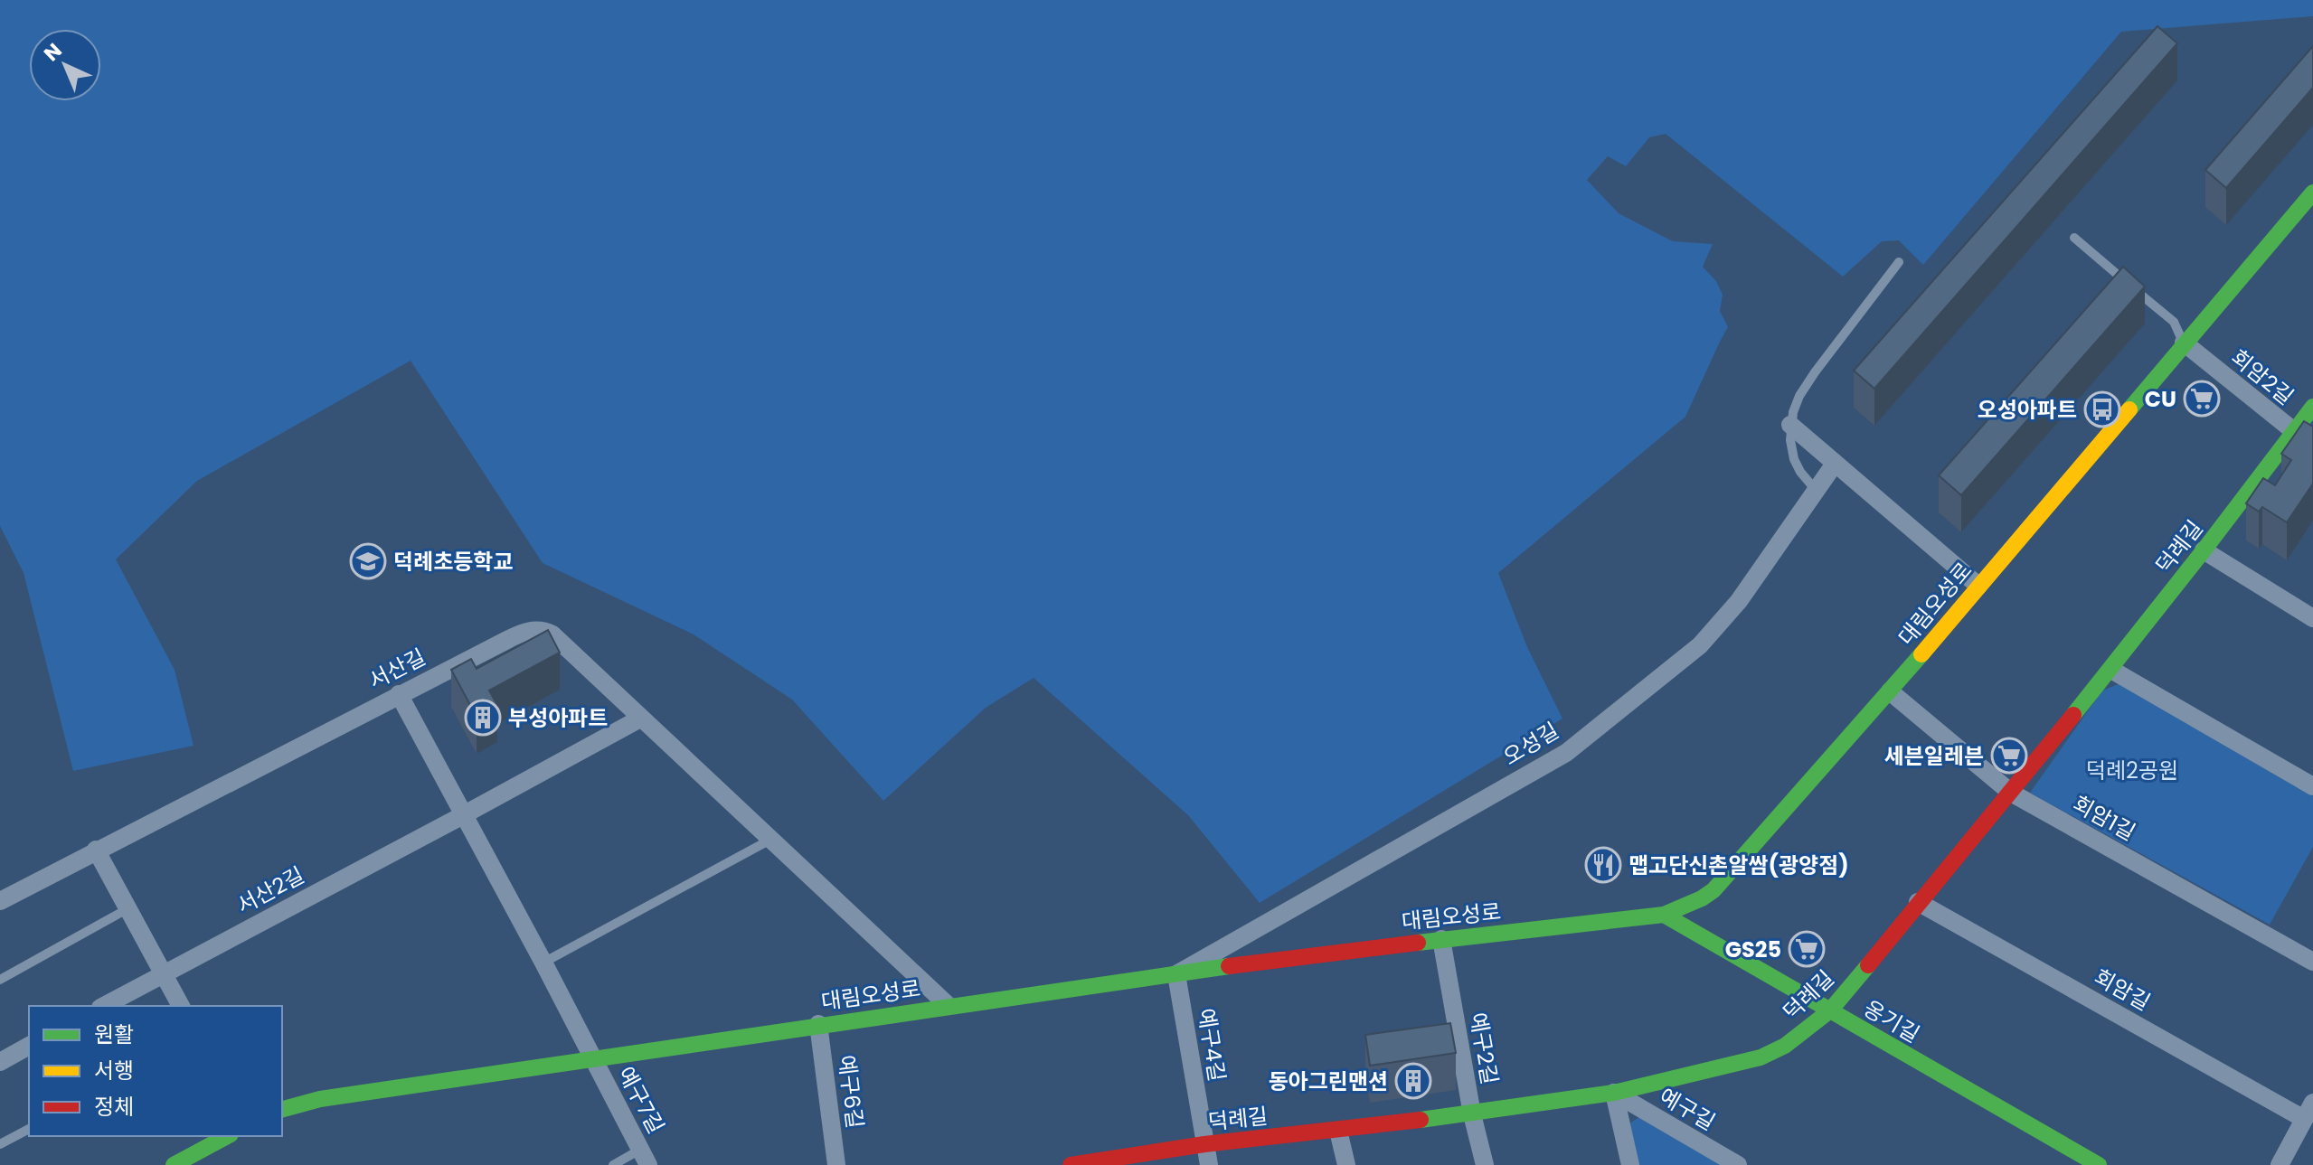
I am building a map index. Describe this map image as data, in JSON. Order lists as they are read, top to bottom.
{
  "streets": {
    "street": [
      "회암2길",
      "덕례길",
      "대림오성로",
      "서산길",
      "오성길",
      "회암1길",
      "서산2길",
      "회암길",
      "옹기길",
      "예구4길",
      "예구2길",
      "예구6길",
      "예구7길",
      "예구길"
    ]
  },
  "crossings": [
    ["회암2길", "덕례길"],
    ["회암2길", "대림오성로"],
    ["덕례길", "회암1길"],
    ["덕례길", "회암길"],
    ["덕례길", "옹기길"],
    ["덕례길", "예구4길"],
    ["덕례길", "예구2길"],
    ["덕례길", "예구길"],
    ["대림오성로", "서산길"],
    ["대림오성로", "오성길"],
    ["대림오성로", "회암1길"],
    ["대림오성로", "옹기길"],
    ["대림오성로", "예구4길"],
    ["대림오성로", "예구2길"],
    ["대림오성로", "예구6길"],
    ["대림오성로", "예구7길"],
    ["서산길", "서산2길"],
    ["오성길", "예구4길"]
  ],
  "parks": ["덕례2공원"],
  "places": {
    "supermarket": ["CU", "세븐일레븐", "GS25"],
    "bus stop": ["오성아파트"],
    "school or university": ["덕례초등학교"],
    "building": ["부성아파트", "동아그린맨션"],
    "restaurant": ["맵고단신촌알쌈(광양점)"]
  },
  "legend": ["원활", "서행", "정체"],
  "north": "top left"
}
